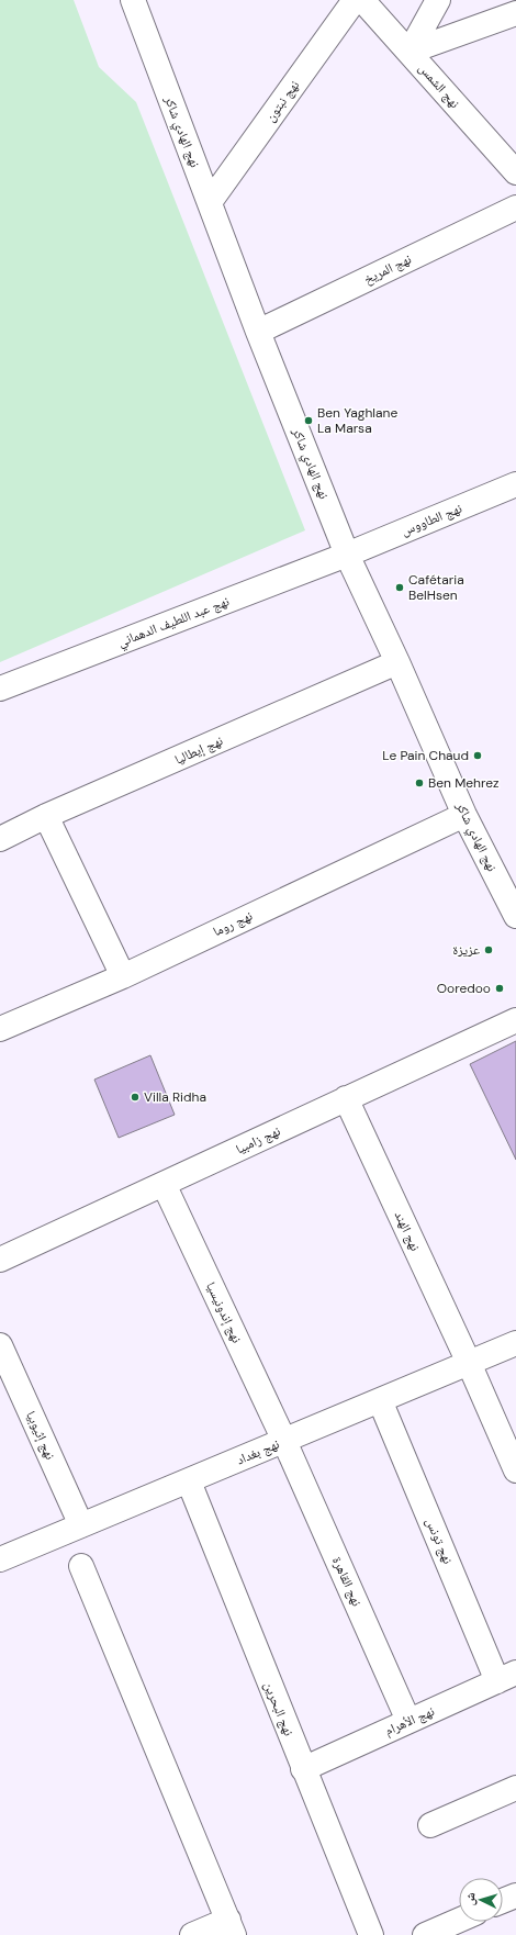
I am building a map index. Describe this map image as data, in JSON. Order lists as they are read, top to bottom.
{
  "streets": {
    "street": [
      "نهج الشمس",
      "نهج نبتون",
      "نهج الهادي شاكر",
      "نهج المريخ",
      "نهج الطاووس",
      "نهج عبد اللطيف الدهماني",
      "نهج إيطاليا",
      "نهج روما",
      "نهج زامبيا",
      "نهج الهند",
      "نهج إندونيسيا",
      "نهج إثيوبيا",
      "نهج بغداد",
      "نهج تونس",
      "نهج القاهرة",
      "نهج البحرين",
      "نهج الأهرام"
    ]
  },
  "crossings": [
    ["نهج نبتون", "نهج الهادي شاكر"],
    ["نهج الهادي شاكر", "نهج المريخ"],
    ["نهج الهادي شاكر", "نهج الطاووس"],
    ["نهج الهادي شاكر", "نهج عبد اللطيف الدهماني"],
    ["نهج الهادي شاكر", "نهج إيطاليا"],
    ["نهج الهادي شاكر", "نهج روما"],
    ["نهج الطاووس", "نهج عبد اللطيف الدهماني"],
    ["نهج زامبيا", "نهج الهند"],
    ["نهج زامبيا", "نهج إندونيسيا"],
    ["نهج الهند", "نهج بغداد"],
    ["نهج إندونيسيا", "نهج بغداد"],
    ["نهج إندونيسيا", "نهج القاهرة"],
    ["نهج إثيوبيا", "نهج بغداد"],
    ["نهج بغداد", "نهج تونس"],
    ["نهج بغداد", "نهج القاهرة"],
    ["نهج بغداد", "نهج البحرين"],
    ["نهج تونس", "نهج الأهرام"],
    ["نهج القاهرة", "نهج الأهرام"],
    ["نهج البحرين", "نهج الأهرام"]
  ],
  "places": [
    "Ben Yaghlane La Marsa",
    "Cafétaria BelHsen",
    "Le Pain Chaud",
    "Ben Mehrez",
    "عزيزة",
    "Ooredoo",
    "Villa Ridha"
  ],
  "north": "left"
}
